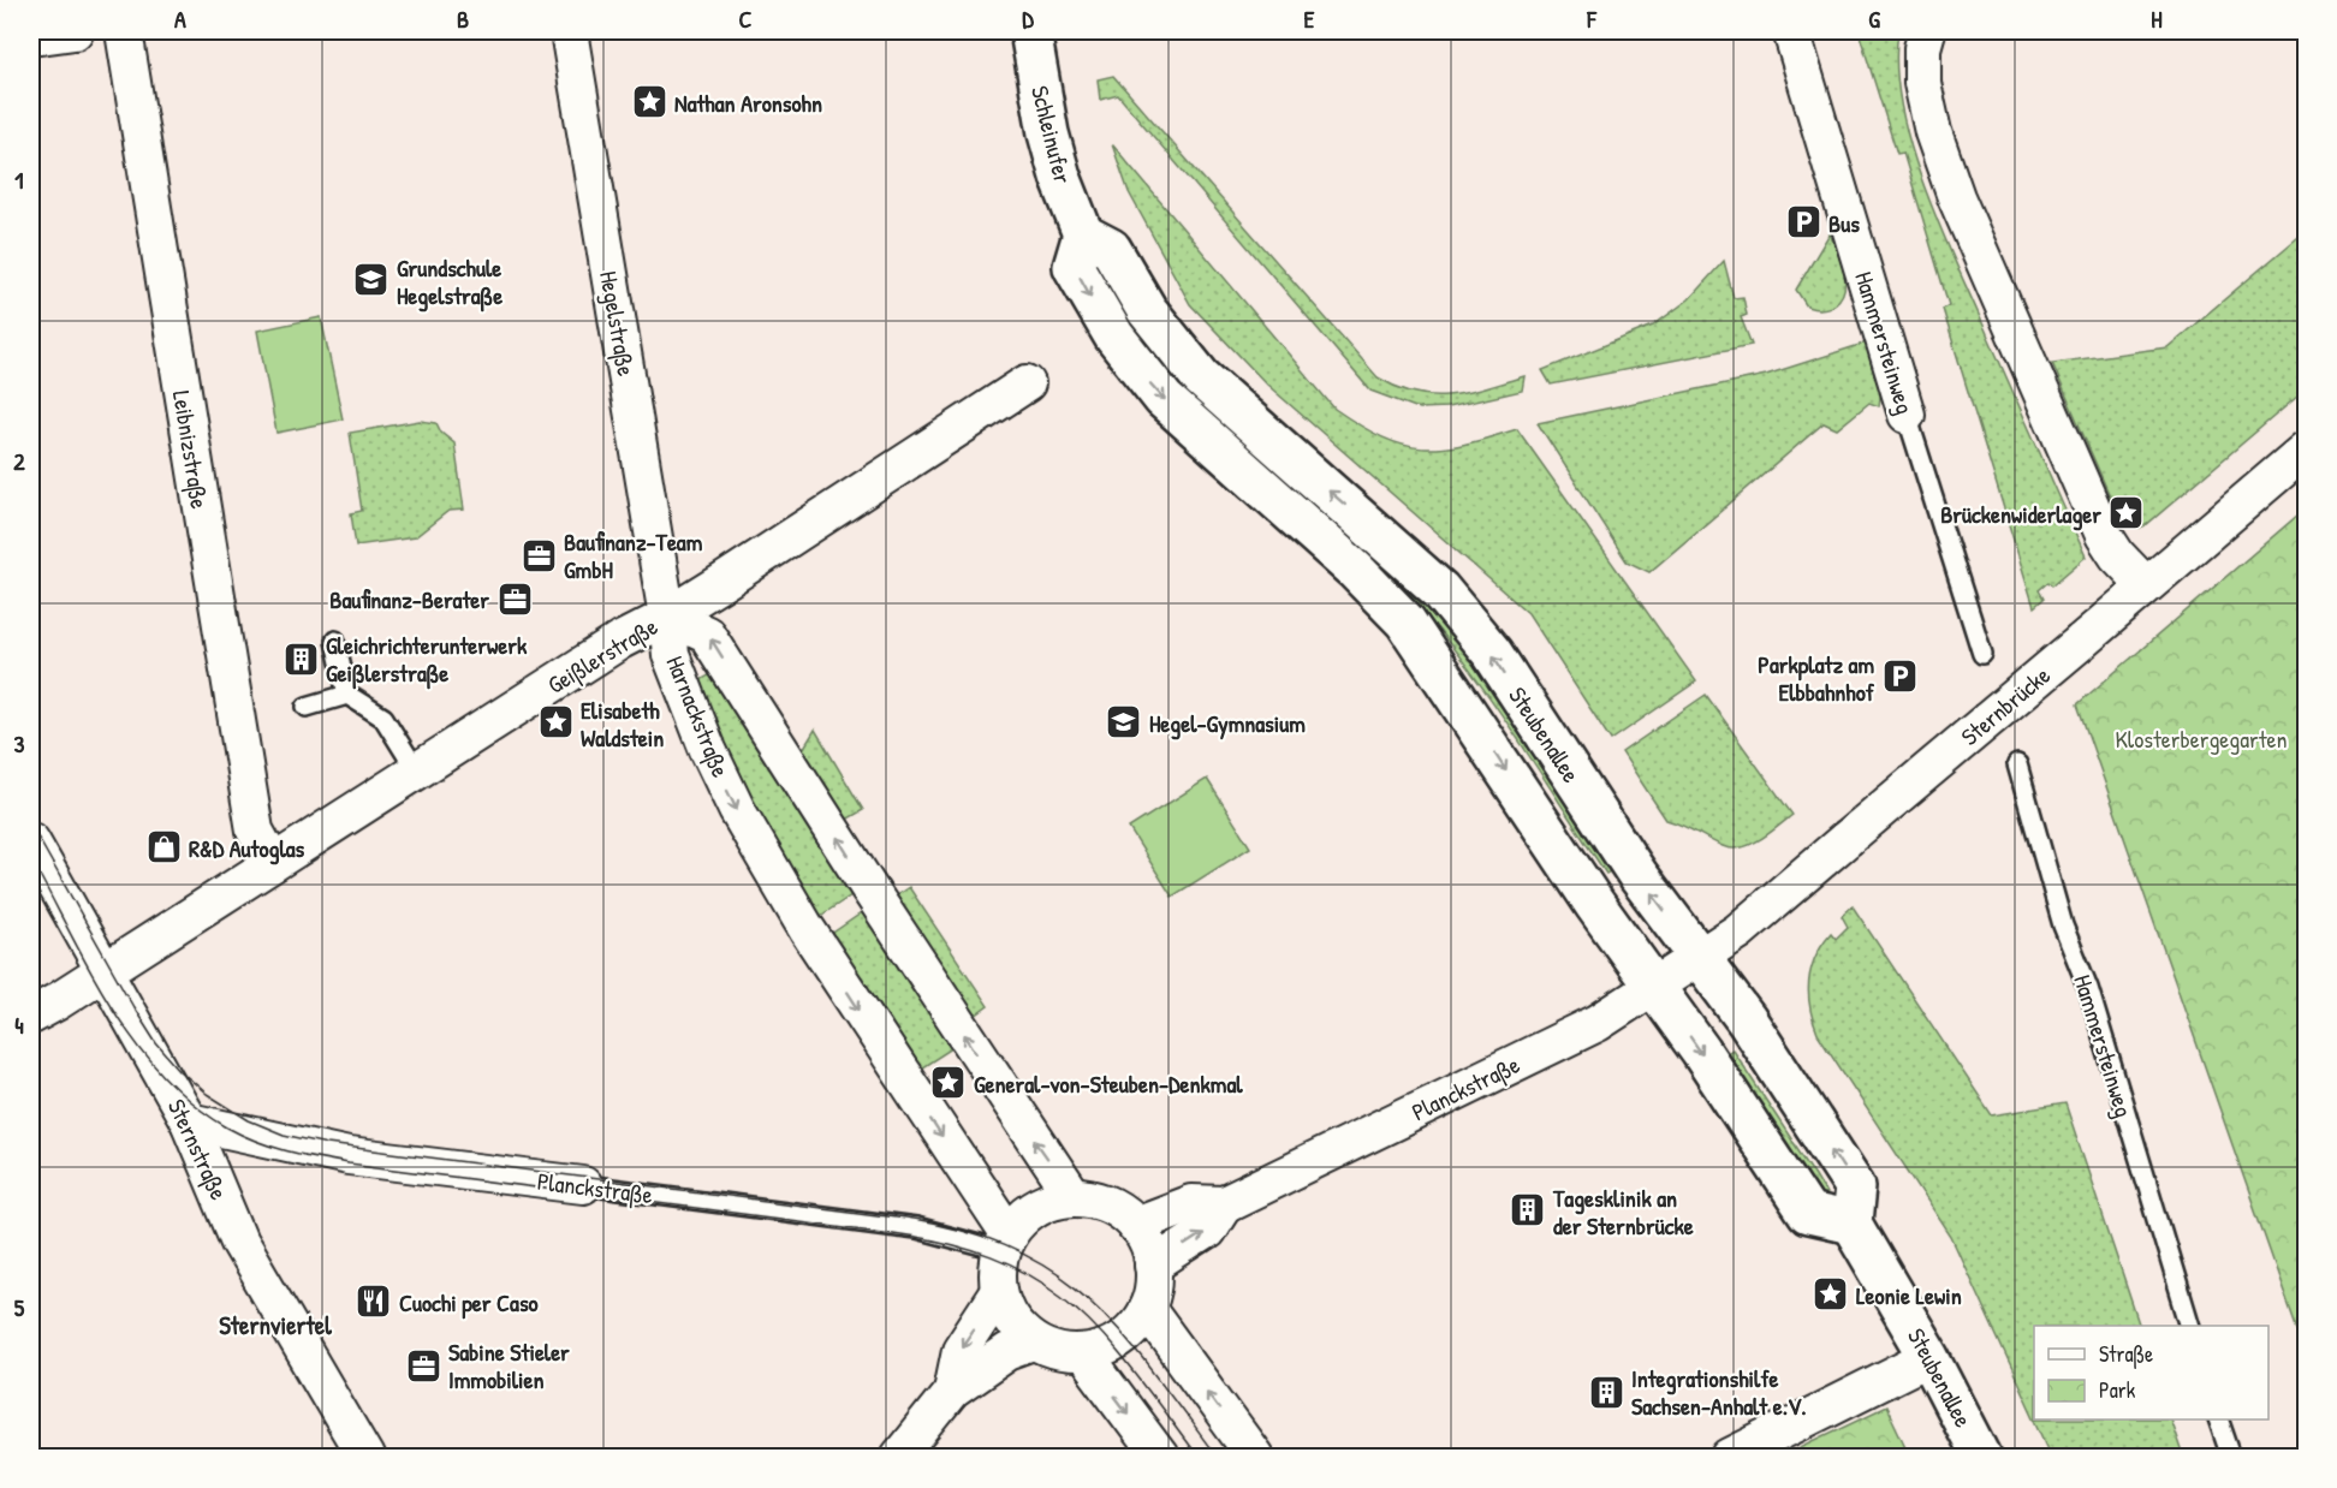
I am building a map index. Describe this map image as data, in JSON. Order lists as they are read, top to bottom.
{
  "streets": {
    "main road": ["Schleinufer", "Steubenallee"],
    "street": [
      "Hegelstraße",
      "Hammersteinweg",
      "Leibnizstraße",
      "Geißlerstraße",
      "Sternbrücke",
      "Harnackstraße",
      "Planckstraße",
      "Sternstraße"
    ]
  },
  "crossings": [
    ["Schleinufer", "Steubenallee"],
    ["Hegelstraße", "Geißlerstraße"],
    ["Hegelstraße", "Harnackstraße"],
    ["Leibnizstraße", "Geißlerstraße"],
    ["Geißlerstraße", "Harnackstraße"],
    ["Geißlerstraße", "Sternstraße"],
    ["Sternbrücke", "Steubenallee"],
    ["Sternbrücke", "Planckstraße"],
    ["Harnackstraße", "Planckstraße"],
    ["Steubenallee", "Planckstraße"],
    ["Planckstraße", "Sternstraße"]
  ],
  "districts": ["Sternviertel"],
  "parks": ["Klosterbergegarten"],
  "places": {
    "place": [
      "Nathan Aronsohn",
      "Brückenwiderlager",
      "Elisabeth Waldstein",
      "General-von-Steuben-Denkmal",
      "Leonie Lewin"
    ],
    "parking": ["Bus", "Parkplatz am Elbbahnhof"],
    "school or university": ["Grundschule Hegelstraße", "Hegel-Gymnasium"],
    "office": ["Baufinanz-Team GmbH", "Baufinanz-Berater", "Sabine Stieler Immobilien"],
    "building": ["Gleichrichterunterwerk Geißlerstraße", "Tagesklinik an der Sternbrücke", "Integrationshilfe Sachsen-Anhalt e.V."],
    "shop": ["R&D Autoglas"],
    "restaurant": ["Cuochi per Caso"]
  },
  "legend": ["Straße", "Park"],
  "grid": {
    "columns": [
      "A",
      "B",
      "C",
      "D",
      "E",
      "F",
      "G",
      "H"
    ],
    "rows": [
      "1",
      "2",
      "3",
      "4",
      "5"
    ]
  }
}
